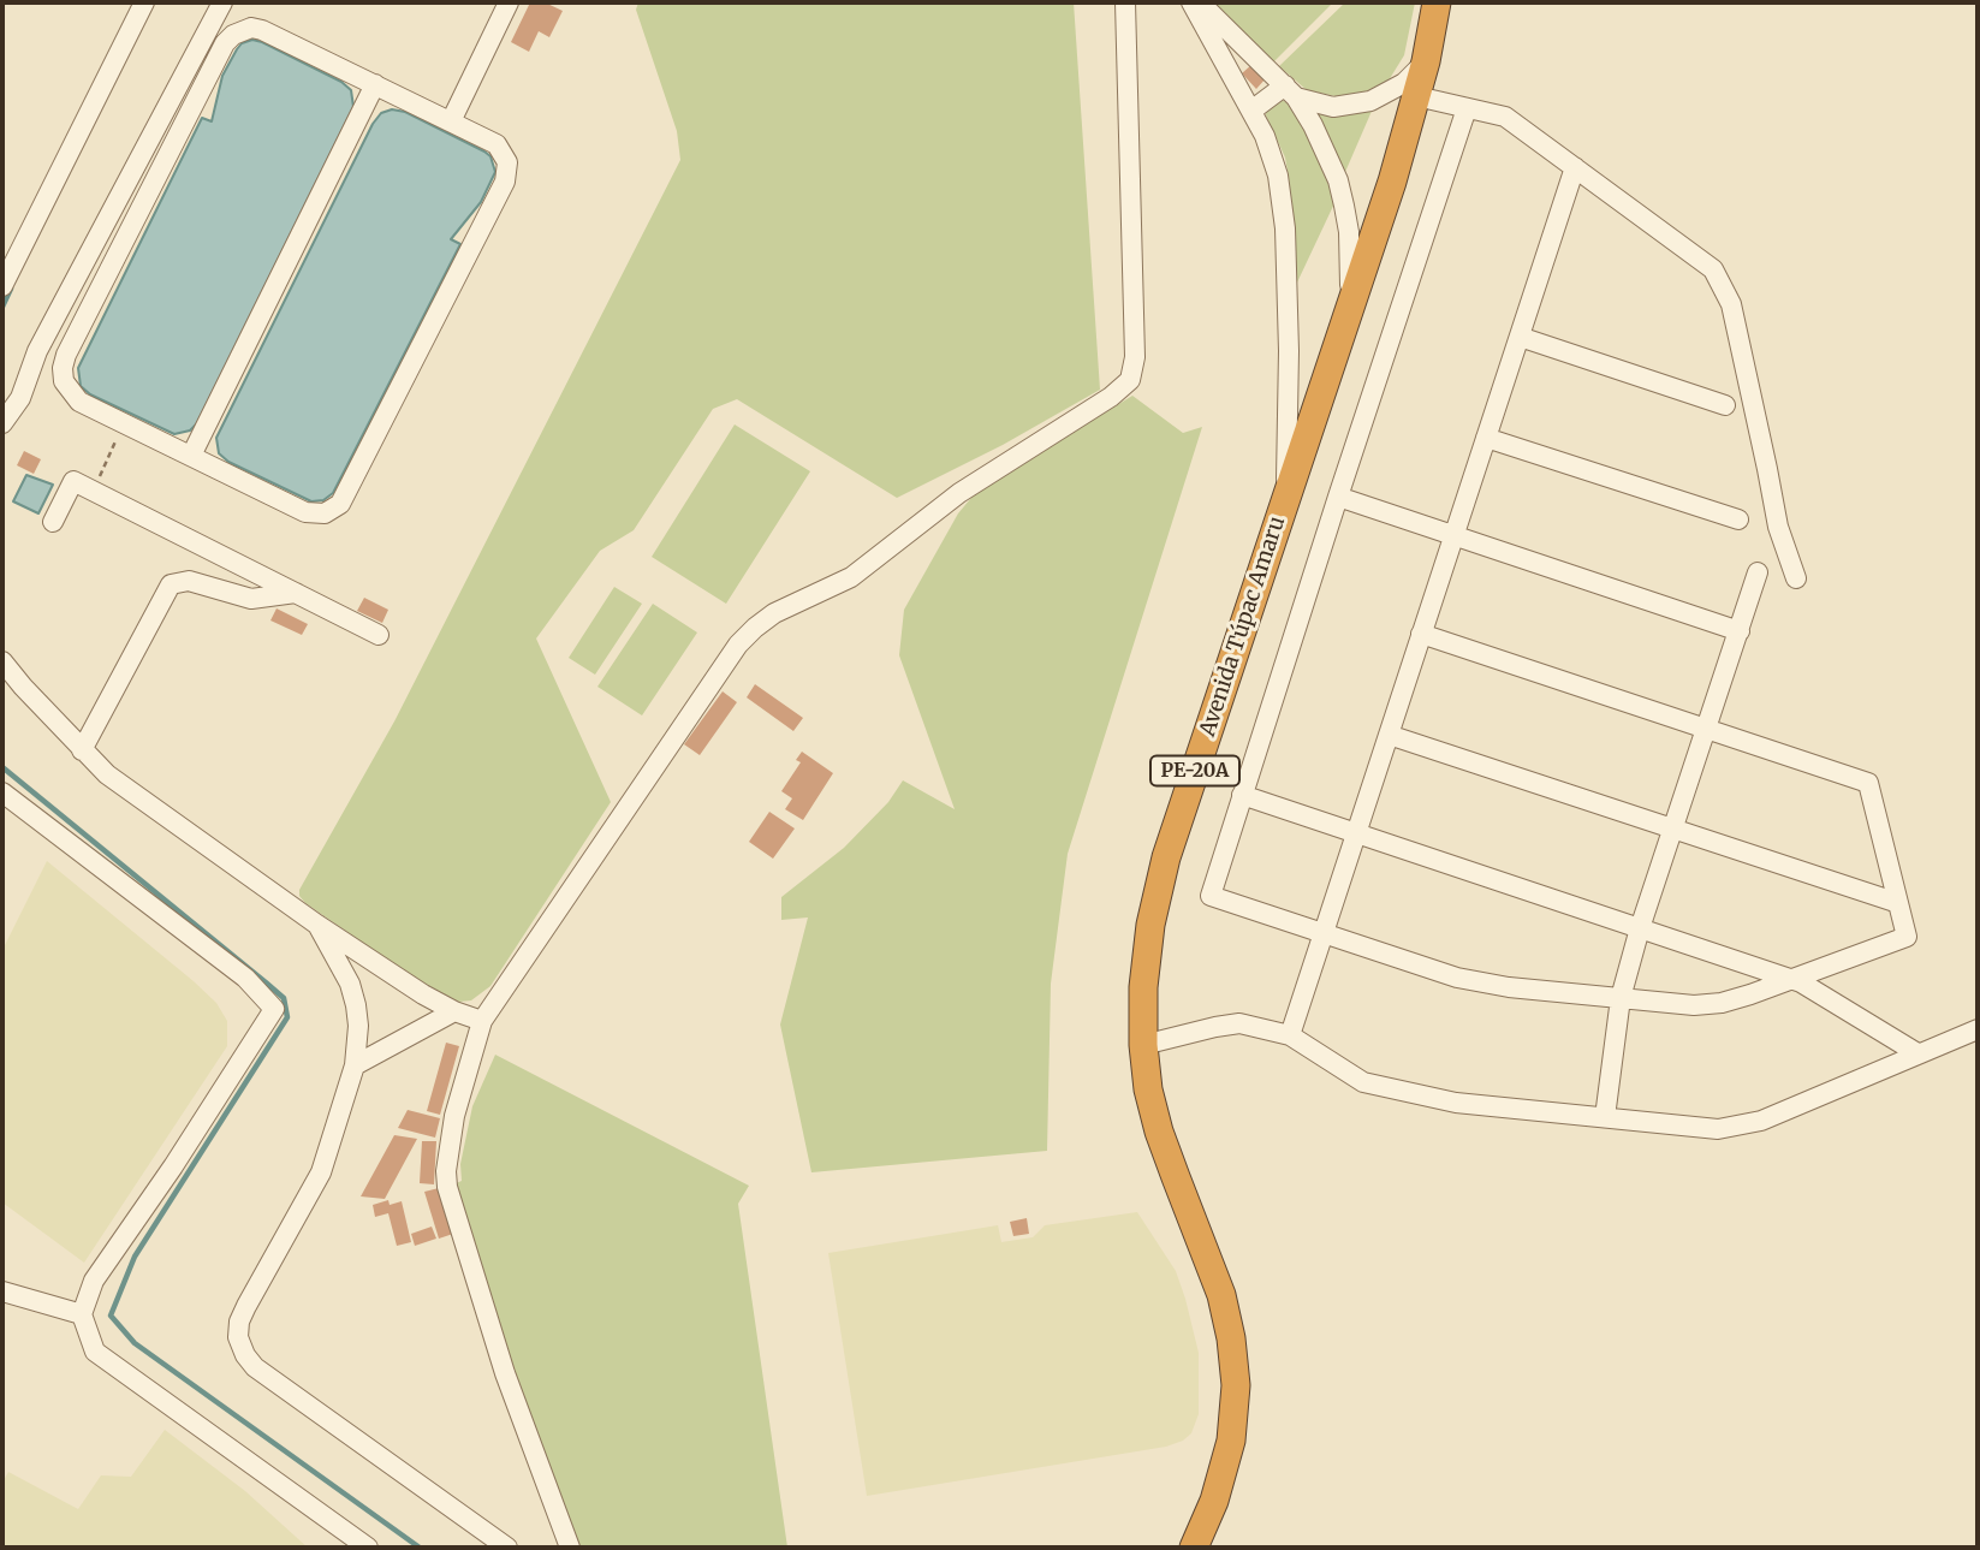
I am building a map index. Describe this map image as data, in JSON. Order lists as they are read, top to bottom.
{
  "streets": {
    "highway": ["Avenida Túpac Amaru", "PE-20A"]
  }
}
